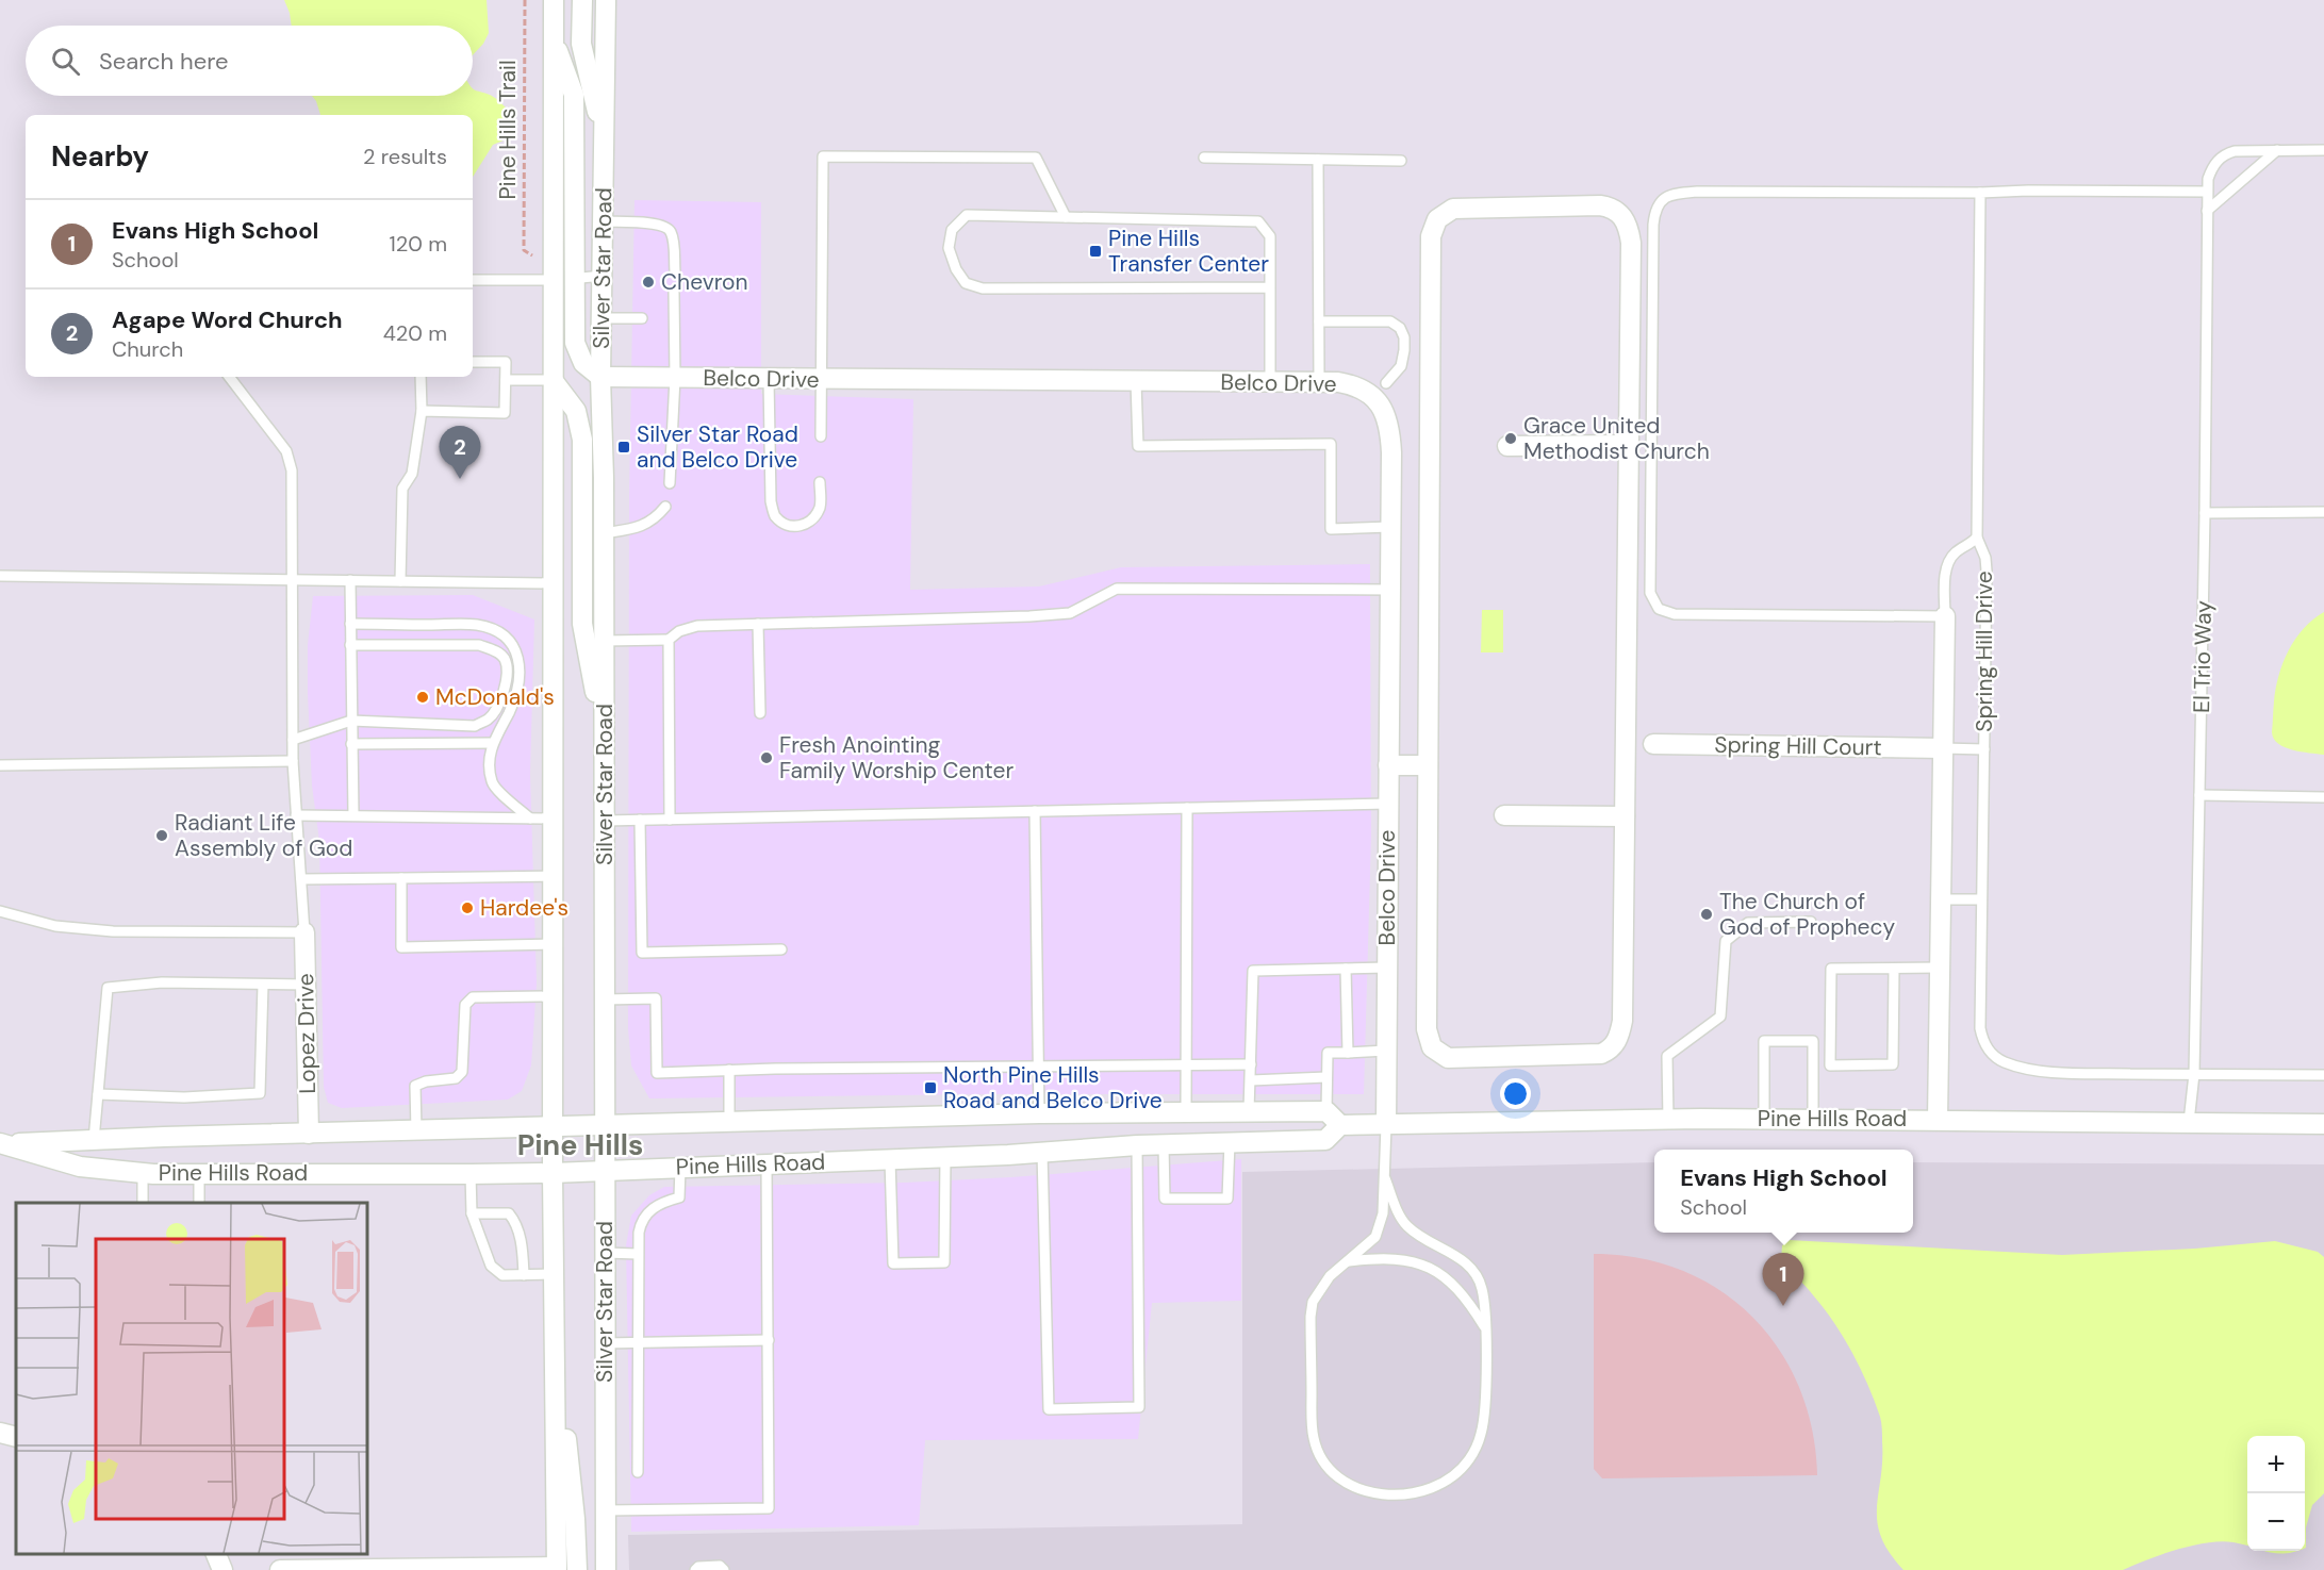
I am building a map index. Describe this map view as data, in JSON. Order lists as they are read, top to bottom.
{
  "streets": {
    "main road": [
      "Silver Star Road",
      "Belco Drive",
      "Spring Hill Drive",
      "Spring Hill Court",
      "Lopez Drive",
      "Pine Hills Road"
    ],
    "lane": ["El Trio Way"],
    "path": ["Pine Hills Trail"]
  },
  "crossings": [
    ["Silver Star Road", "Belco Drive"],
    ["Silver Star Road", "Pine Hills Road"],
    ["Belco Drive", "Pine Hills Road"],
    ["Spring Hill Drive", "El Trio Way"],
    ["Spring Hill Drive", "Spring Hill Court"],
    ["Spring Hill Drive", "Pine Hills Road"],
    ["El Trio Way", "Pine Hills Road"],
    ["Lopez Drive", "Pine Hills Road"]
  ],
  "districts": ["Pine Hills"],
  "places": {
    "transit": ["Pine Hills Transfer Center", "Silver Star Road and Belco Drive", "North Pine Hills Road and Belco Drive"],
    "other": [
      "Chevron",
      "Grace United Methodist Church",
      "McDonald's",
      "Fresh Anointing Family Worship Center",
      "Radiant Life Assembly of God",
      "Hardee's",
      "The Church of God of Prophecy"
    ]
  },
  "page": {
    "search": "Search here",
    "heading": ["Nearby", "2 results"],
    "list": [
      {
        "mark": "1",
        "name": "Evans High School",
        "note": "School",
        "value": "120 m"
      },
      {
        "mark": "2",
        "name": "Agape Word Church",
        "note": "Church",
        "value": "420 m"
      }
    ],
    "pins": ["2", "1"],
    "popup": ["Evans High School", "School"],
    "map_buttons": ["+", "−"]
  }
}
